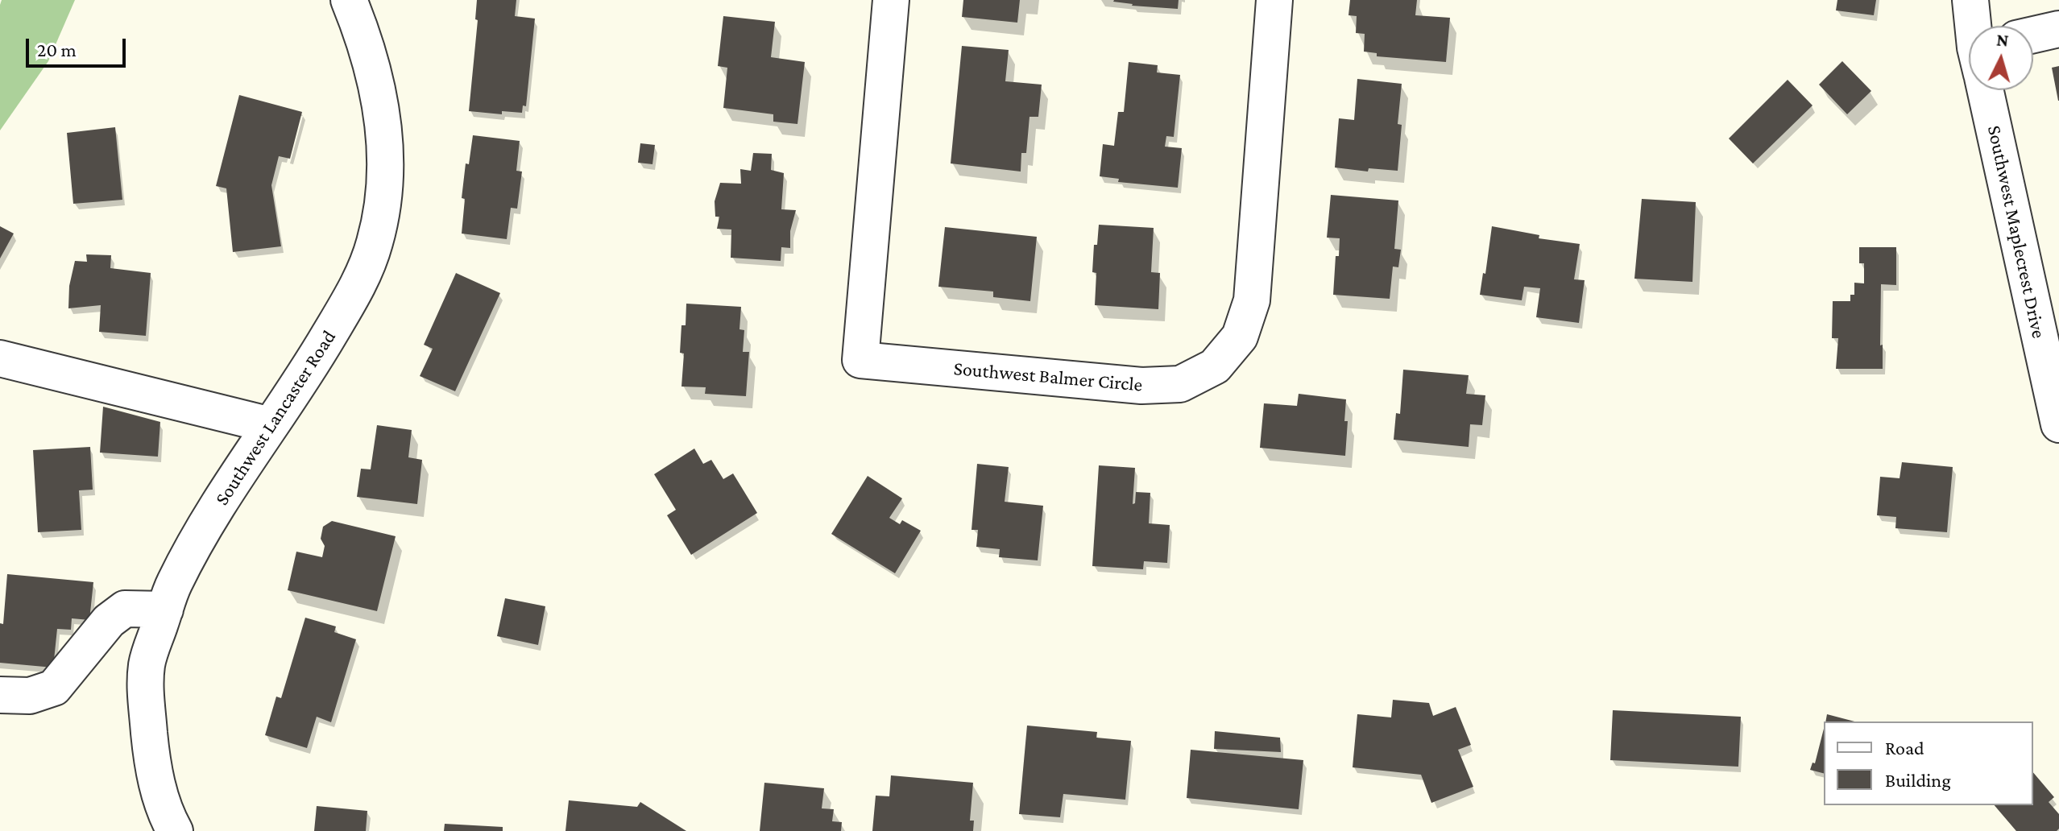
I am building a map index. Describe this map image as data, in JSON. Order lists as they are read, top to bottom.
{
  "streets": {
    "street": ["Southwest Maplecrest Drive", "Southwest Balmer Circle", "Southwest Lancaster Road"]
  },
  "legend": ["Road", "Building"],
  "scale_bar": "20 m",
  "north": "top"
}
